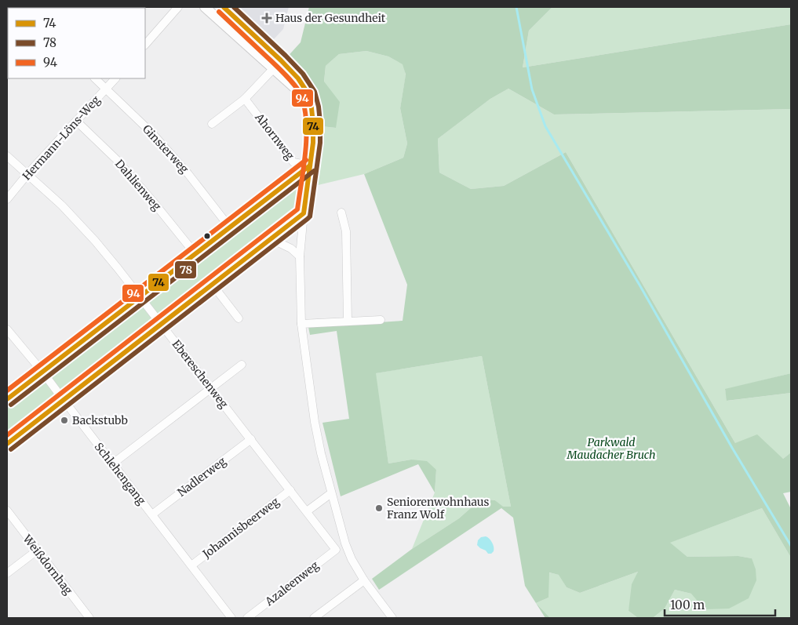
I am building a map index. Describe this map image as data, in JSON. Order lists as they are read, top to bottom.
{
  "streets": {
    "street": [
      "Ahornweg",
      "Hermann-Löns-Weg",
      "Ginsterweg",
      "Dahlienweg",
      "Ebereschenweg",
      "Schlehengang",
      "Nadlerweg",
      "Johannisbeerweg",
      "Weißdornhag",
      "Azaleenweg"
    ]
  },
  "crossings": [
    ["Hermann-Löns-Weg", "Ginsterweg"],
    ["Hermann-Löns-Weg", "Dahlienweg"],
    ["Hermann-Löns-Weg", "Ebereschenweg"],
    ["Ebereschenweg", "Nadlerweg"],
    ["Ebereschenweg", "Johannisbeerweg"],
    ["Ebereschenweg", "Azaleenweg"],
    ["Schlehengang", "Nadlerweg"],
    ["Schlehengang", "Johannisbeerweg"]
  ],
  "parks": ["Parkwald Maudacher Bruch"],
  "places": {
    "health": ["Haus der Gesundheit"],
    "other": ["Backstubb", "Seniorenwohnhaus Franz Wolf"]
  },
  "lines": ["transit line 74", "transit line 78", "transit line 94"],
  "legend": ["74", "78", "94"],
  "scale_bar": "100 m"
}
